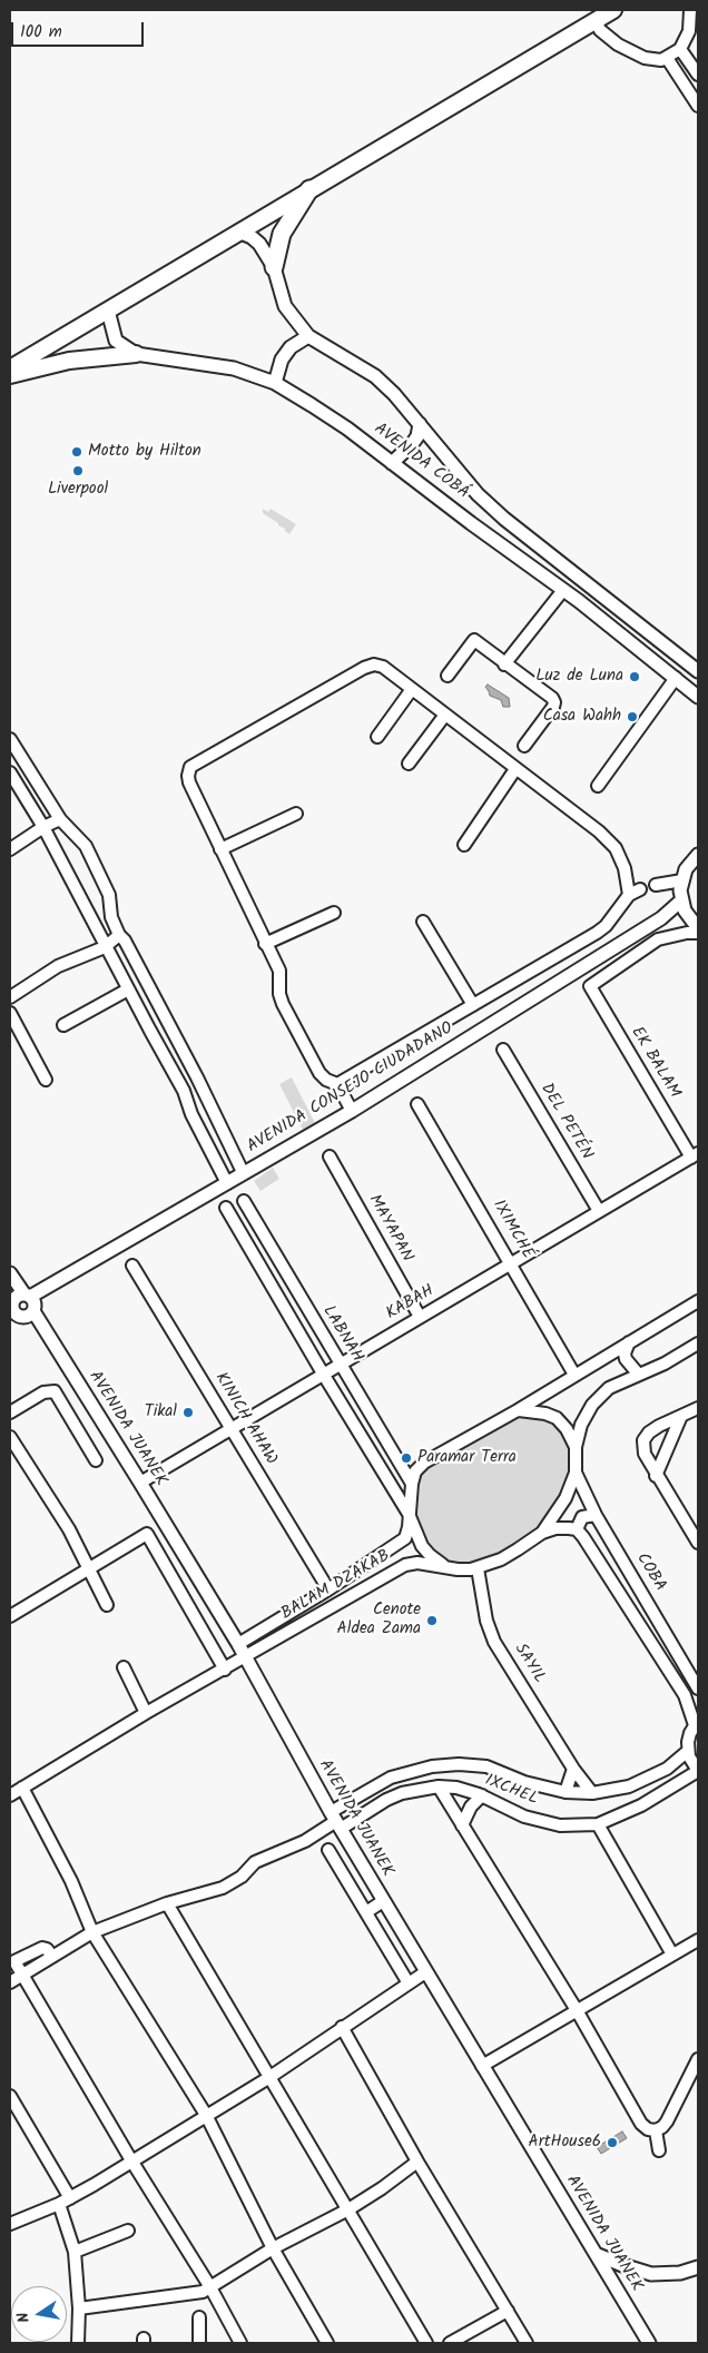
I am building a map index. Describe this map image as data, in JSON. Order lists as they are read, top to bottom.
{
  "streets": {
    "street": [
      "AVENIDA COBÁ",
      "EK BALAM",
      "AVENIDA CONSEJO CIUDADANO",
      "DEL PETÉN",
      "MAYAPAN",
      "IXIMCHÉ",
      "KABAH",
      "LABNAH",
      "KINICH AHAW",
      "AVENIDA JUANEK",
      "COBA",
      "BALAM DZAKAB",
      "SAYIL",
      "IXCHEL"
    ]
  },
  "crossings": [
    ["EK BALAM", "KABAH"],
    ["AVENIDA CONSEJO CIUDADANO", "AVENIDA JUANEK"],
    ["DEL PETÉN", "KABAH"],
    ["MAYAPAN", "KABAH"],
    ["IXIMCHÉ", "KABAH"],
    ["KABAH", "LABNAH"],
    ["KABAH", "KINICH AHAW"],
    ["KABAH", "AVENIDA JUANEK"],
    ["LABNAH", "COBA"],
    ["LABNAH", "BALAM DZAKAB"],
    ["LABNAH", "SAYIL"],
    ["AVENIDA JUANEK", "BALAM DZAKAB"],
    ["AVENIDA JUANEK", "IXCHEL"],
    ["COBA", "BALAM DZAKAB"],
    ["COBA", "SAYIL"],
    ["BALAM DZAKAB", "SAYIL"]
  ],
  "places": [
    "Motto by Hilton",
    "Liverpool",
    "Luz de Luna",
    "Casa Wahh",
    "Tikal",
    "Paramar Terra",
    "Cenote Aldea Zama",
    "ArtHouse6"
  ],
  "scale_bar": "100 m",
  "north": "left"
}
